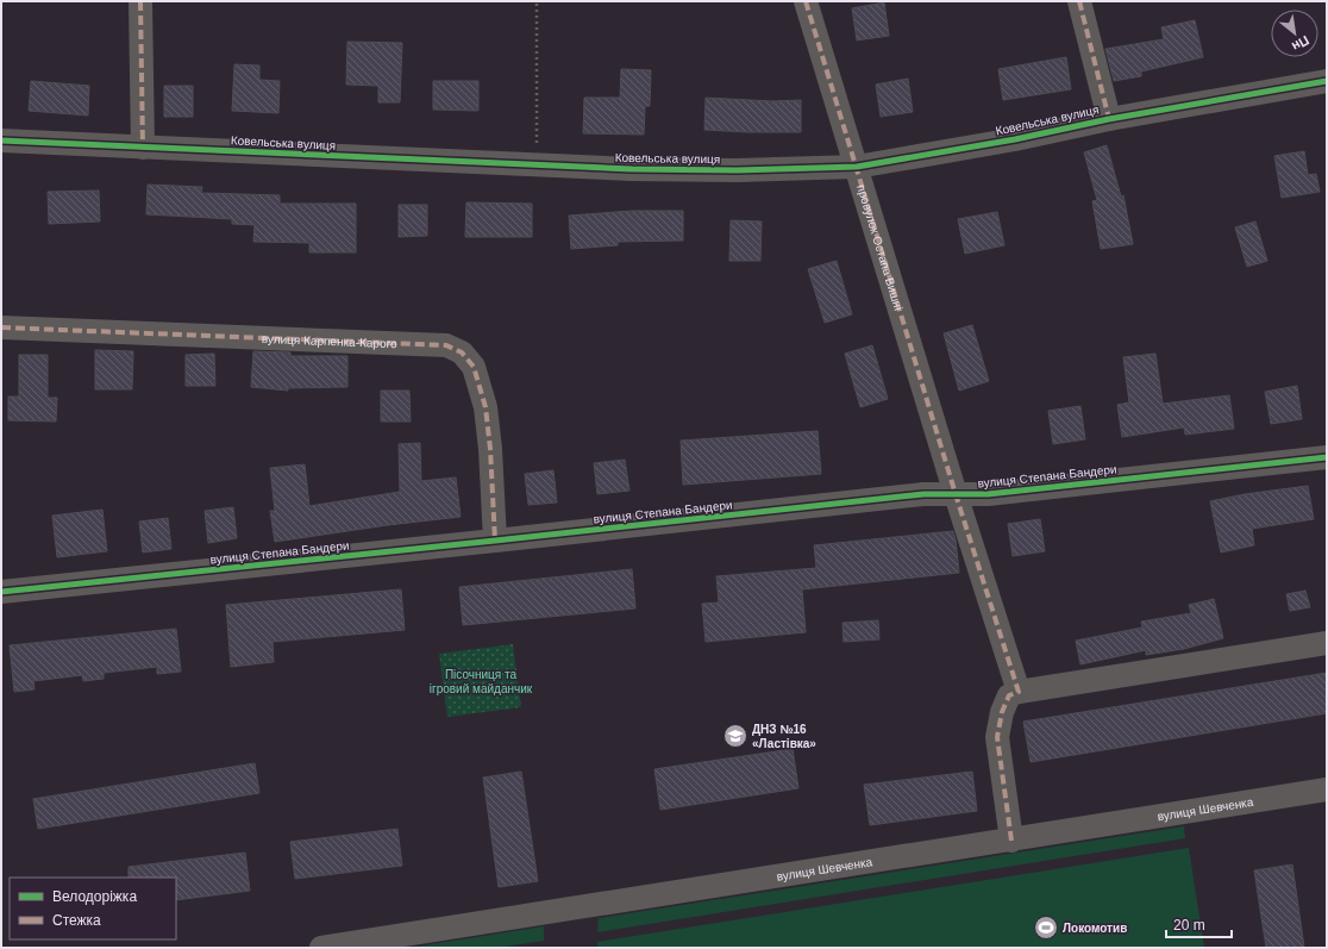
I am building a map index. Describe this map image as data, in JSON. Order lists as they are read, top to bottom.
{
  "streets": {
    "street": [
      "Ковельська вулиця",
      "провулок Остапа Вишні",
      "вулиця Карпенка-Карого",
      "вулиця Степана Бандери",
      "вулиця Шевченка"
    ]
  },
  "crossings": [
    ["Ковельська вулиця", "провулок Остапа Вишні"],
    ["провулок Остапа Вишні", "вулиця Степана Бандери"],
    ["вулиця Карпенка-Карого", "вулиця Степана Бандери"]
  ],
  "parks": ["Пісочниця та ігровий майданчик"],
  "places": {
    "school or university": ["ДНЗ №16 «Ластівка»"],
    "sports": ["Локомотив"]
  },
  "legend": ["Велодоріжка", "Стежка"],
  "scale_bar": "20 m",
  "north": "bottom right"
}
